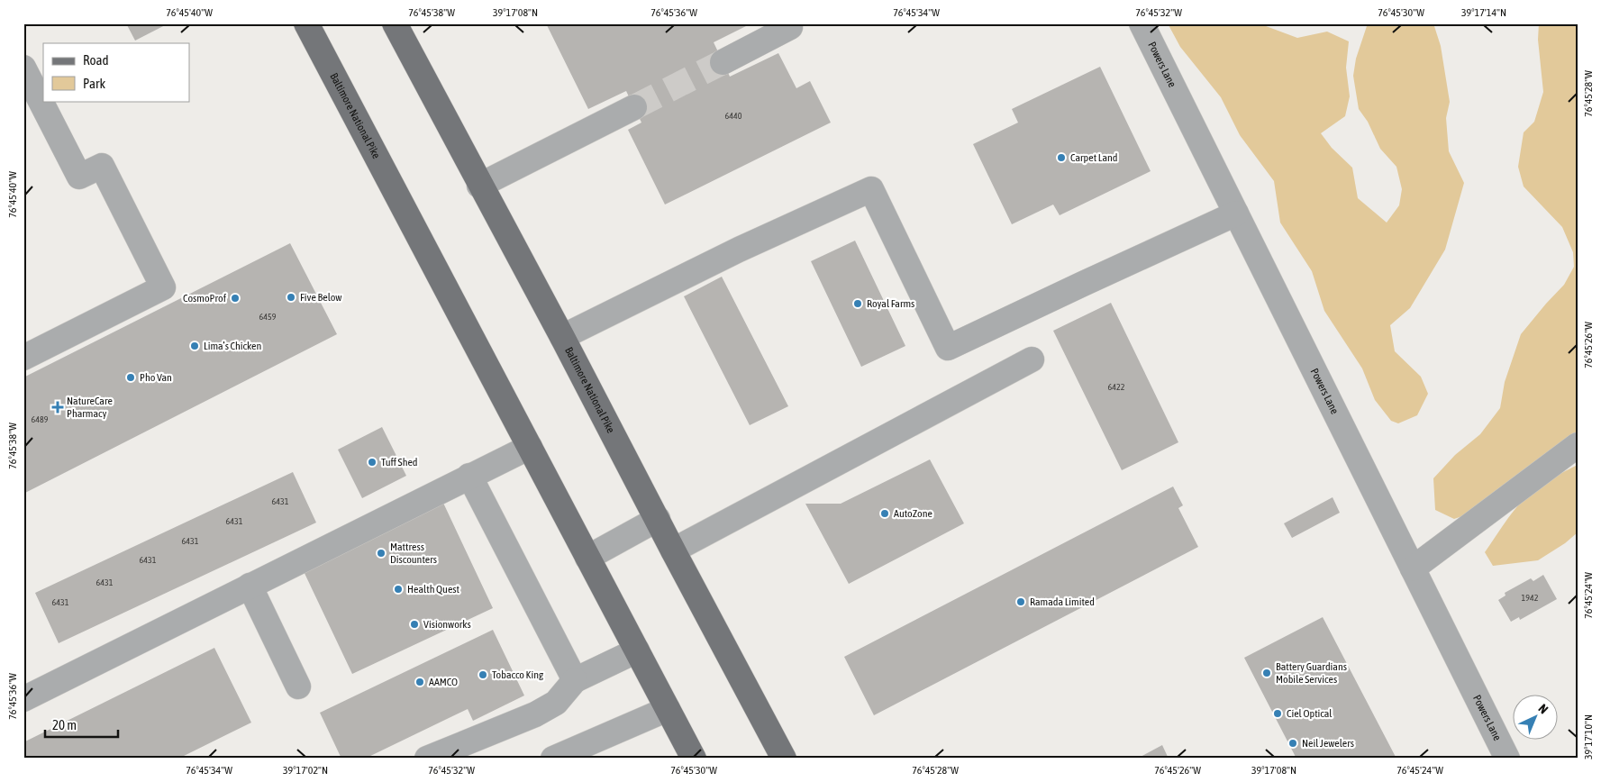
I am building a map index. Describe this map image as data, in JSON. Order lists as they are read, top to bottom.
{
  "streets": {
    "main road": ["Baltimore National Pike"],
    "street": ["Powers Lane"]
  },
  "places": {
    "other": [
      "Carpet Land",
      "Five Below",
      "CosmoProf",
      "Royal Farms",
      "Lima’s Chicken",
      "Pho Van",
      "Tuff Shed",
      "AutoZone",
      "Mattress Discounters",
      "Health Quest",
      "Ramada Limited",
      "Visionworks",
      "Battery Guardians Mobile Services",
      "Tobacco King",
      "AAMCO",
      "Ciel Optical",
      "Neil Jewelers"
    ],
    "health": ["NatureCare Pharmacy"]
  },
  "house_numbers": [
    "6440",
    "6459",
    "6422",
    "6489",
    "6431",
    "6431",
    "6431",
    "6431",
    "6431",
    "1942",
    "6431"
  ],
  "legend": ["Road", "Park"],
  "scale_bar": "20 m",
  "north": "top right",
  "coordinates": [
    "76°45'40\"W",
    "76°45'38\"W",
    "39°17'08\"N",
    "76°45'36\"W",
    "76°45'34\"W",
    "76°45'32\"W",
    "76°45'30\"W",
    "39°17'14\"N",
    "76°45'28\"W",
    "76°45'26\"W",
    "76°45'24\"W",
    "39°17'10\"N",
    "39°17'02\"N"
  ]
}
